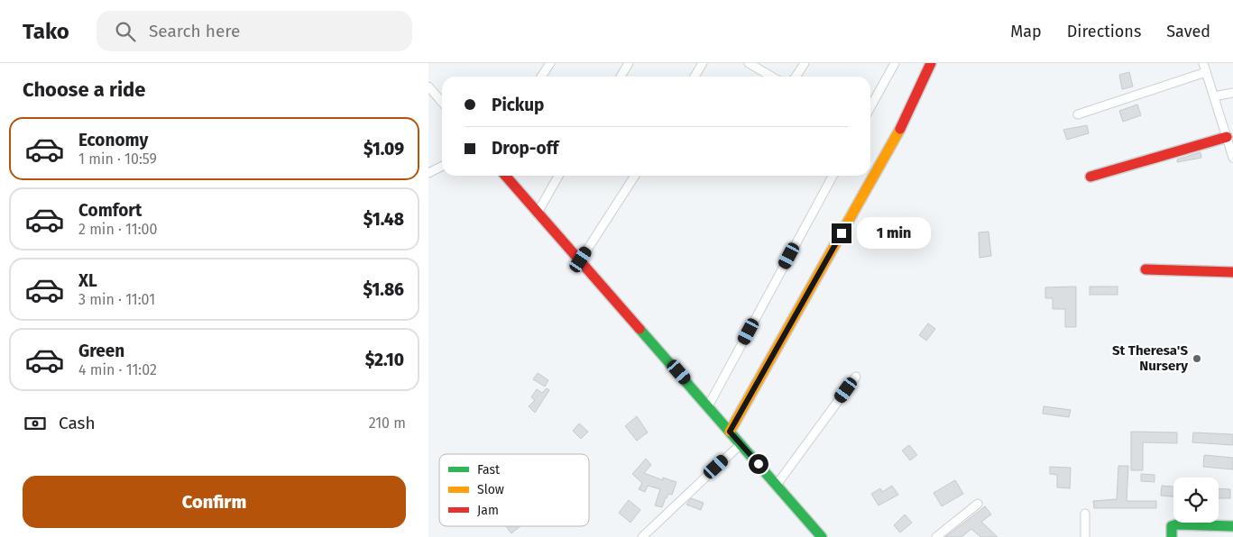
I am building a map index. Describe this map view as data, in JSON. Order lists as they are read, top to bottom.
{
  "places": ["St Theresa'S Nursery"],
  "legend": ["Fast", "Slow", "Jam"],
  "page": {
    "header": "Tako",
    "search": "Search here",
    "nav": ["Map", "Directions", "Saved"],
    "heading": "Choose a ride",
    "banner": ["Pickup", "Drop-off"],
    "list": [
      {
        "name": "Economy",
        "note": "1 min · 10:59",
        "value": "$1.09"
      },
      {
        "name": "Comfort",
        "note": "2 min · 11:00",
        "value": "$1.48"
      },
      {
        "name": "XL",
        "note": "3 min · 11:01",
        "value": "$1.86"
      },
      {
        "name": "Green",
        "note": "4 min · 11:02",
        "value": "$2.10"
      }
    ],
    "bubble": "1 min",
    "pay": ["Cash", "210 m"],
    "buttons": "Confirm"
  }
}
